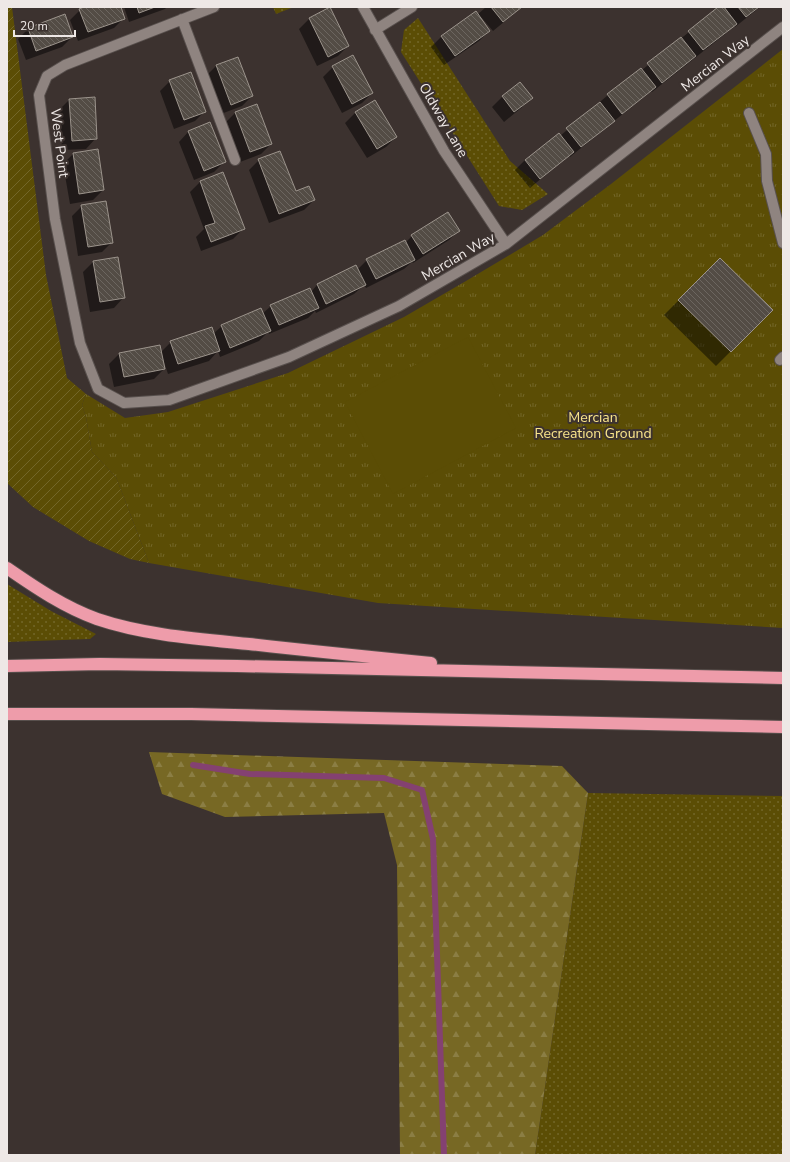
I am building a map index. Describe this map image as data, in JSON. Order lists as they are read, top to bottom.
{
  "streets": {
    "street": ["Mercian Way", "Oldway Lane", "West Point"]
  },
  "crossings": [
    ["Mercian Way", "Oldway Lane"],
    ["Mercian Way", "West Point"]
  ],
  "parks": ["Mercian Recreation Ground"],
  "scale_bar": "20 m"
}
